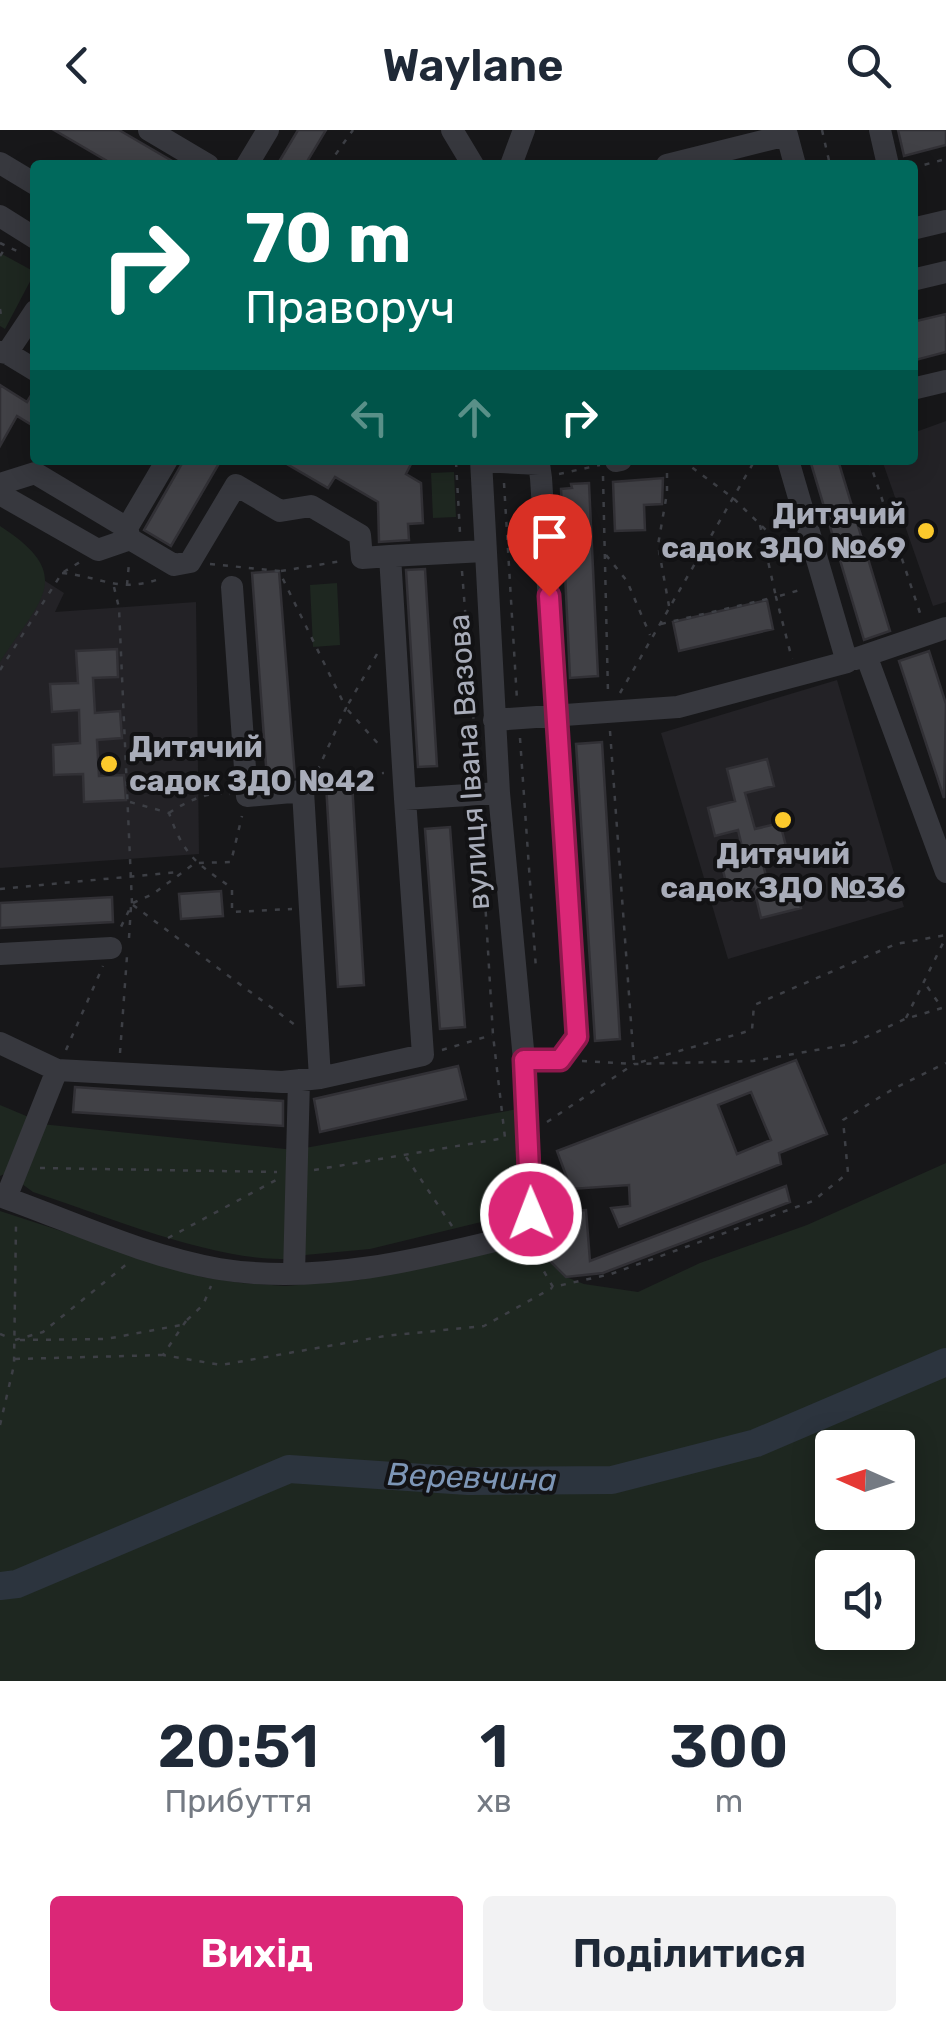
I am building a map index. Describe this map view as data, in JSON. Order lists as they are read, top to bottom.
{
  "streets": {
    "street": ["вулиця Івана Вазова"]
  },
  "water": ["Веревчина"],
  "places": ["Дитячий садок ЗДО №69", "Дитячий садок ЗДО №42", "Дитячий садок ЗДО №36"],
  "north": "left",
  "page": {
    "header": "Waylane",
    "turn": ["70 m", "Праворуч"],
    "eta": [
      "20:51",
      "Прибуття",
      "1",
      "хв",
      "300",
      "m"
    ],
    "buttons": ["Вихід", "Поділитися"]
  }
}
